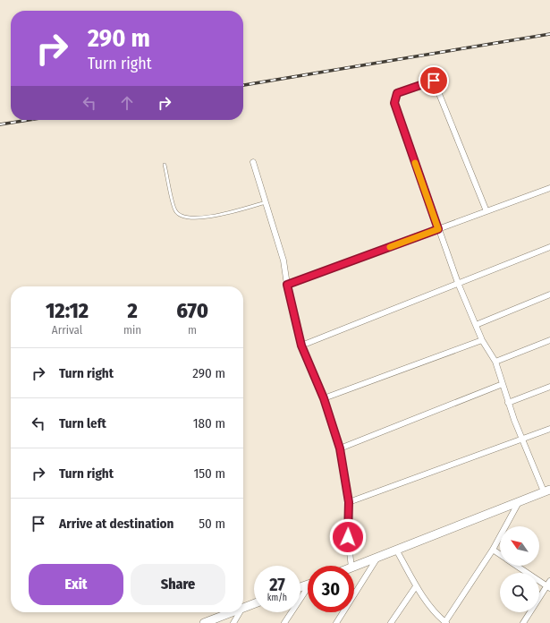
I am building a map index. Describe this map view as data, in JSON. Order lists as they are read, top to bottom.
{
  "north": "top left",
  "page": {
    "turn": ["290 m", "Turn right"],
    "eta": [
      "12:12",
      "Arrival",
      "2",
      "min",
      "670",
      "m"
    ],
    "list": [
      {
        "name": "Turn right",
        "value": "290 m"
      },
      {
        "name": "Turn left",
        "value": "180 m"
      },
      {
        "name": "Turn right",
        "value": "150 m"
      },
      {
        "name": "Arrive at destination",
        "value": "50 m"
      }
    ],
    "buttons": ["Exit", "Share"],
    "speed": "27 km/h",
    "limit": "30"
  }
}
